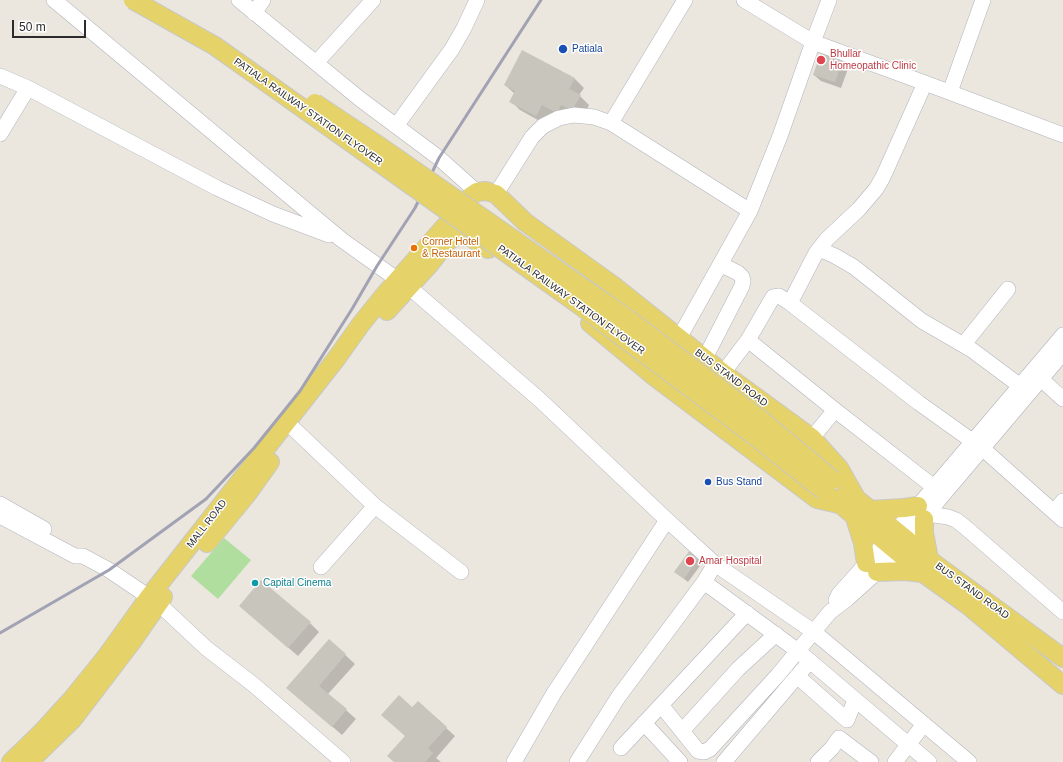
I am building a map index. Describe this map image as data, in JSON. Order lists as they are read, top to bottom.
{
  "streets": {
    "main road": ["PATIALA RAILWAY STATION FLYOVER", "BUS STAND ROAD", "MALL ROAD"]
  },
  "crossings": [
    ["PATIALA RAILWAY STATION FLYOVER", "BUS STAND ROAD"],
    ["BUS STAND ROAD", "MALL ROAD"]
  ],
  "places": [
    "Patiala",
    "Bhullar Homeopathic Clinic",
    "Corner Hotel & Restaurant",
    "Bus Stand",
    "Amar Hospital",
    "Capital Cinema"
  ],
  "scale_bar": "50 m"
}
